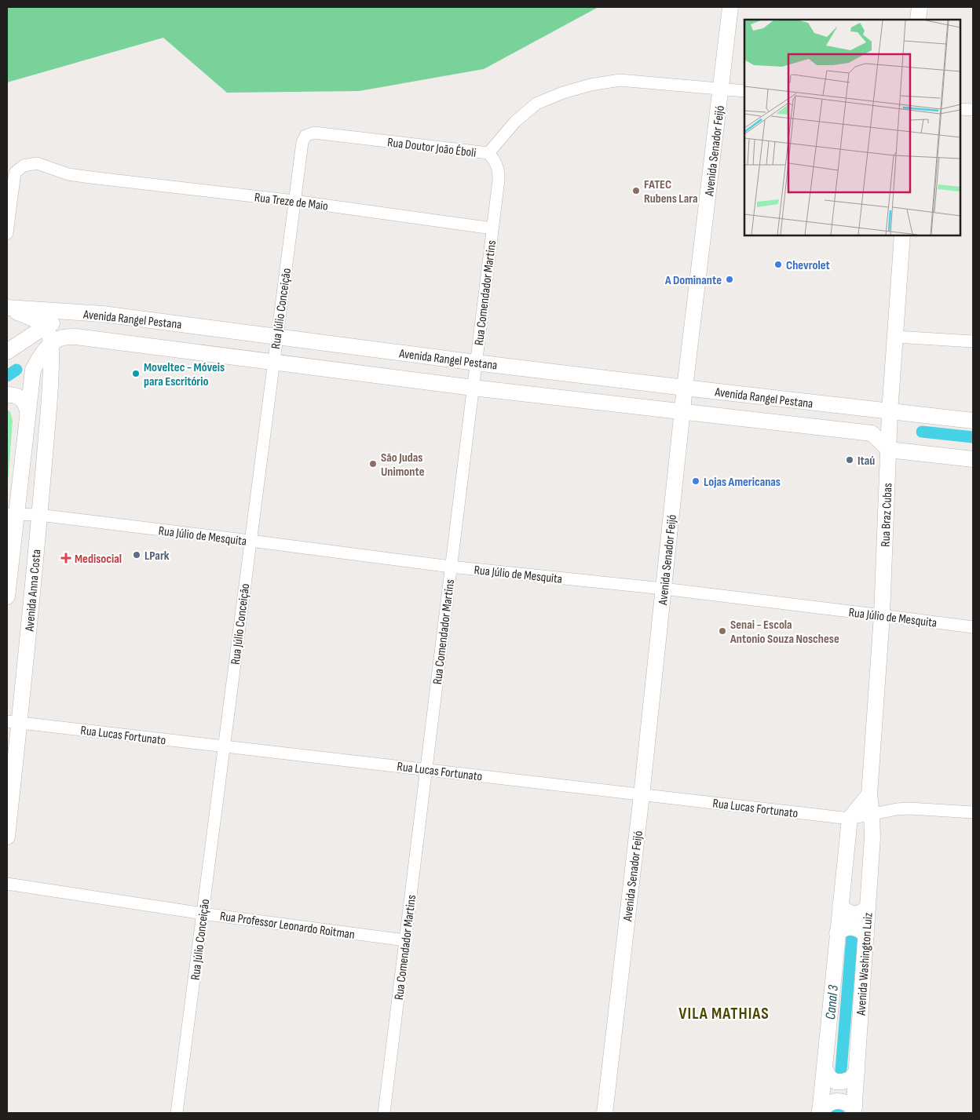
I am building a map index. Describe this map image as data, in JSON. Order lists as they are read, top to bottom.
{
  "streets": {
    "main road": [
      "Avenida Senador Feijó",
      "Avenida Rangel Pestana",
      "Rua Braz Cubas",
      "Avenida Anna Costa",
      "Avenida Washington Luiz"
    ],
    "street": [
      "Rua Doutor João Éboli",
      "Rua Treze de Maio",
      "Rua Comendador Martins",
      "Rua Júlio Conceição",
      "Rua Júlio de Mesquita",
      "Rua Lucas Fortunato",
      "Rua Professor Leonardo Roitman"
    ]
  },
  "crossings": [
    ["Rua Doutor João Éboli", "Avenida Senador Feijó"],
    ["Rua Doutor João Éboli", "Rua Comendador Martins"],
    ["Rua Doutor João Éboli", "Rua Júlio Conceição"],
    ["Avenida Senador Feijó", "Avenida Rangel Pestana"],
    ["Avenida Senador Feijó", "Rua Júlio de Mesquita"],
    ["Avenida Senador Feijó", "Rua Lucas Fortunato"],
    ["Rua Treze de Maio", "Rua Comendador Martins"],
    ["Rua Treze de Maio", "Rua Júlio Conceição"],
    ["Rua Comendador Martins", "Avenida Rangel Pestana"],
    ["Rua Comendador Martins", "Rua Júlio de Mesquita"],
    ["Rua Comendador Martins", "Rua Lucas Fortunato"],
    ["Rua Comendador Martins", "Rua Professor Leonardo Roitman"],
    ["Rua Júlio Conceição", "Avenida Rangel Pestana"],
    ["Rua Júlio Conceição", "Rua Júlio de Mesquita"],
    ["Rua Júlio Conceição", "Rua Lucas Fortunato"],
    ["Rua Júlio Conceição", "Rua Professor Leonardo Roitman"],
    ["Avenida Rangel Pestana", "Rua Braz Cubas"],
    ["Avenida Rangel Pestana", "Avenida Anna Costa"],
    ["Rua Braz Cubas", "Rua Júlio de Mesquita"],
    ["Rua Braz Cubas", "Rua Lucas Fortunato"],
    ["Rua Braz Cubas", "Avenida Washington Luiz"],
    ["Rua Júlio de Mesquita", "Avenida Anna Costa"],
    ["Avenida Anna Costa", "Rua Lucas Fortunato"],
    ["Rua Lucas Fortunato", "Avenida Washington Luiz"]
  ],
  "districts": ["VILA MATHIAS"],
  "water": ["Canal 3"],
  "places": {
    "other": [
      "FATEC Rubens Lara",
      "Chevrolet",
      "A Dominante",
      "Moveltec - Móveis para Escritório",
      "Itaú",
      "São Judas Unimonte",
      "Lojas Americanas",
      "LPark",
      "Senai - Escola Antonio Souza Noschese"
    ],
    "health": ["Medisocial"]
  }
}
